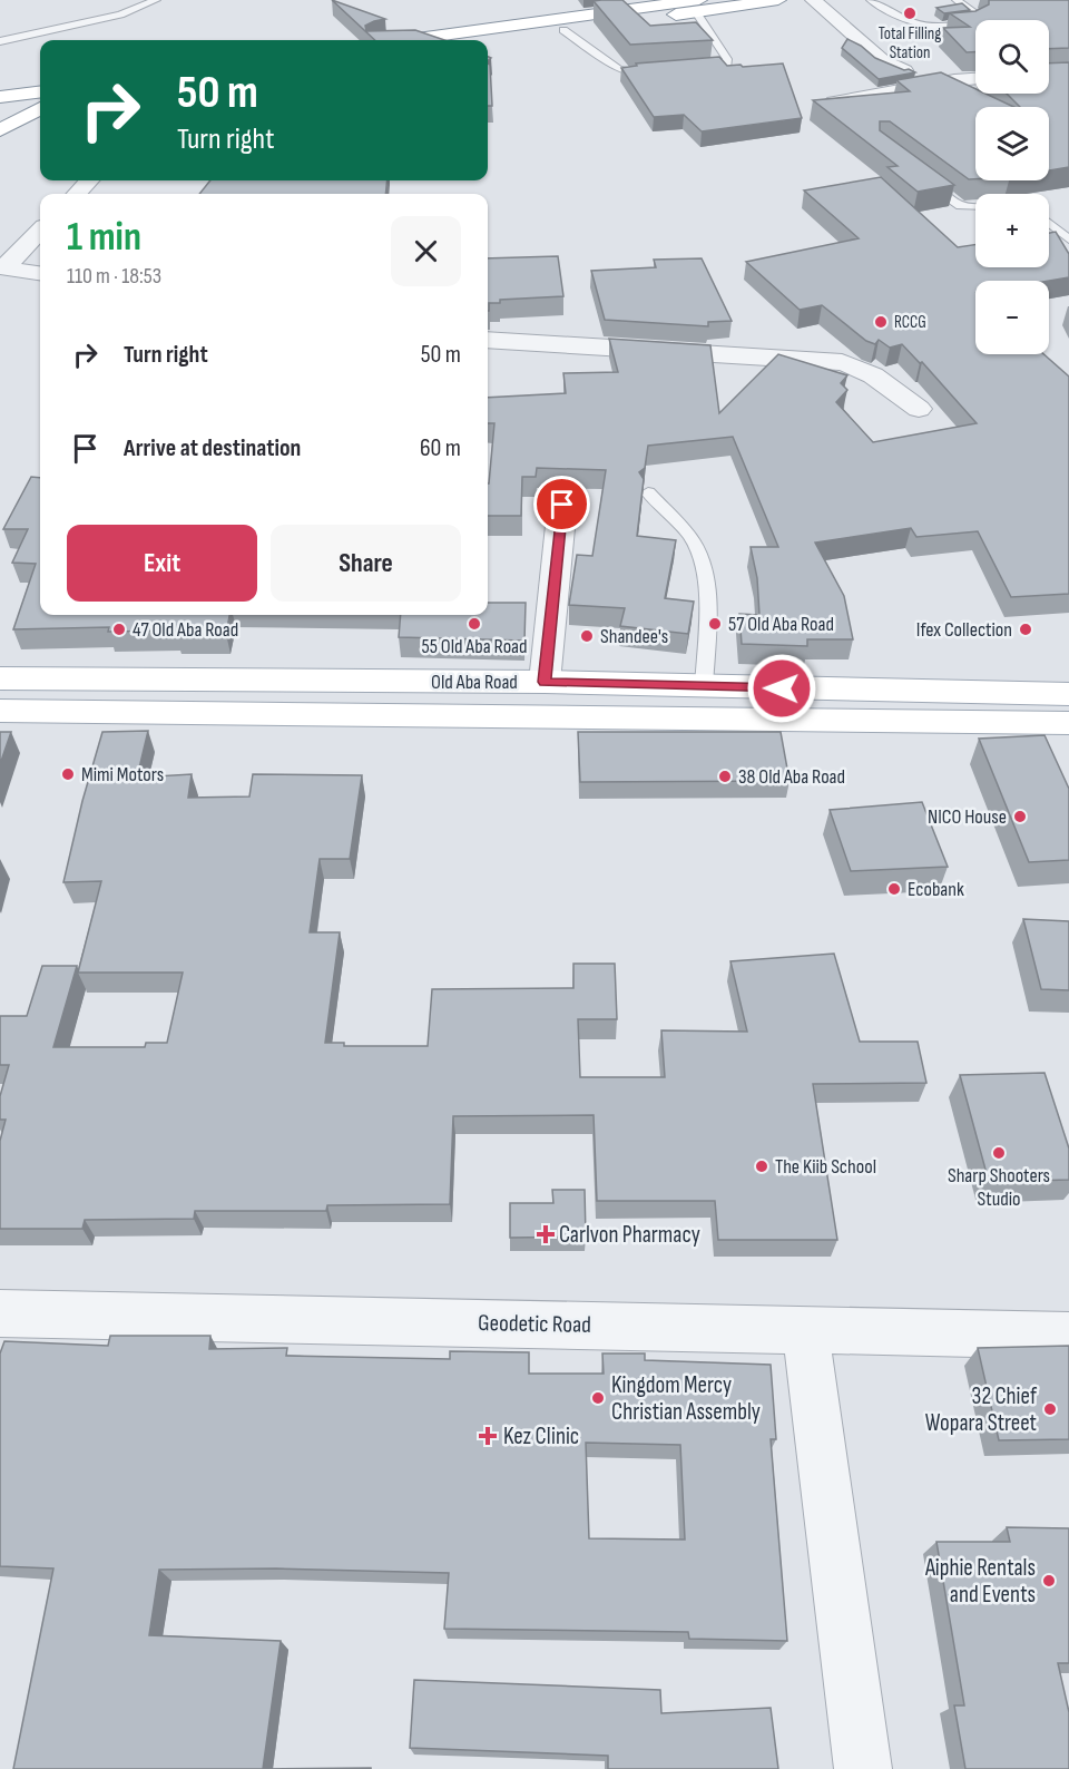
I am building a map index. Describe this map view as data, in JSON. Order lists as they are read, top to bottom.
{
  "streets": {
    "main road": ["Old Aba Road"],
    "street": ["Geodetic Road"]
  },
  "places": {
    "other": [
      "Total Filling Station",
      "RCCG",
      "55 Old Aba Road",
      "57 Old Aba Road",
      "47 Old Aba Road",
      "Ifex Collection",
      "Shandee's",
      "Mimi Motors",
      "38 Old Aba Road",
      "NICO House",
      "Ecobank",
      "Sharp Shooters Studio",
      "The Kiib School",
      "Kingdom Mercy Christian Assembly",
      "32 Chief Wopara Street",
      "Aiphie Rentals and Events"
    ],
    "health": ["Carlvon Pharmacy", "Kez Clinic"]
  },
  "page": {
    "map_buttons": ["+", "−"],
    "turn": ["50 m", "Turn right"],
    "heading": ["1 min", "110 m · 18:53"],
    "list": [
      {
        "name": "Turn right",
        "value": "50 m"
      },
      {
        "name": "Arrive at destination",
        "value": "60 m"
      }
    ],
    "buttons": ["Exit", "Share"]
  }
}
